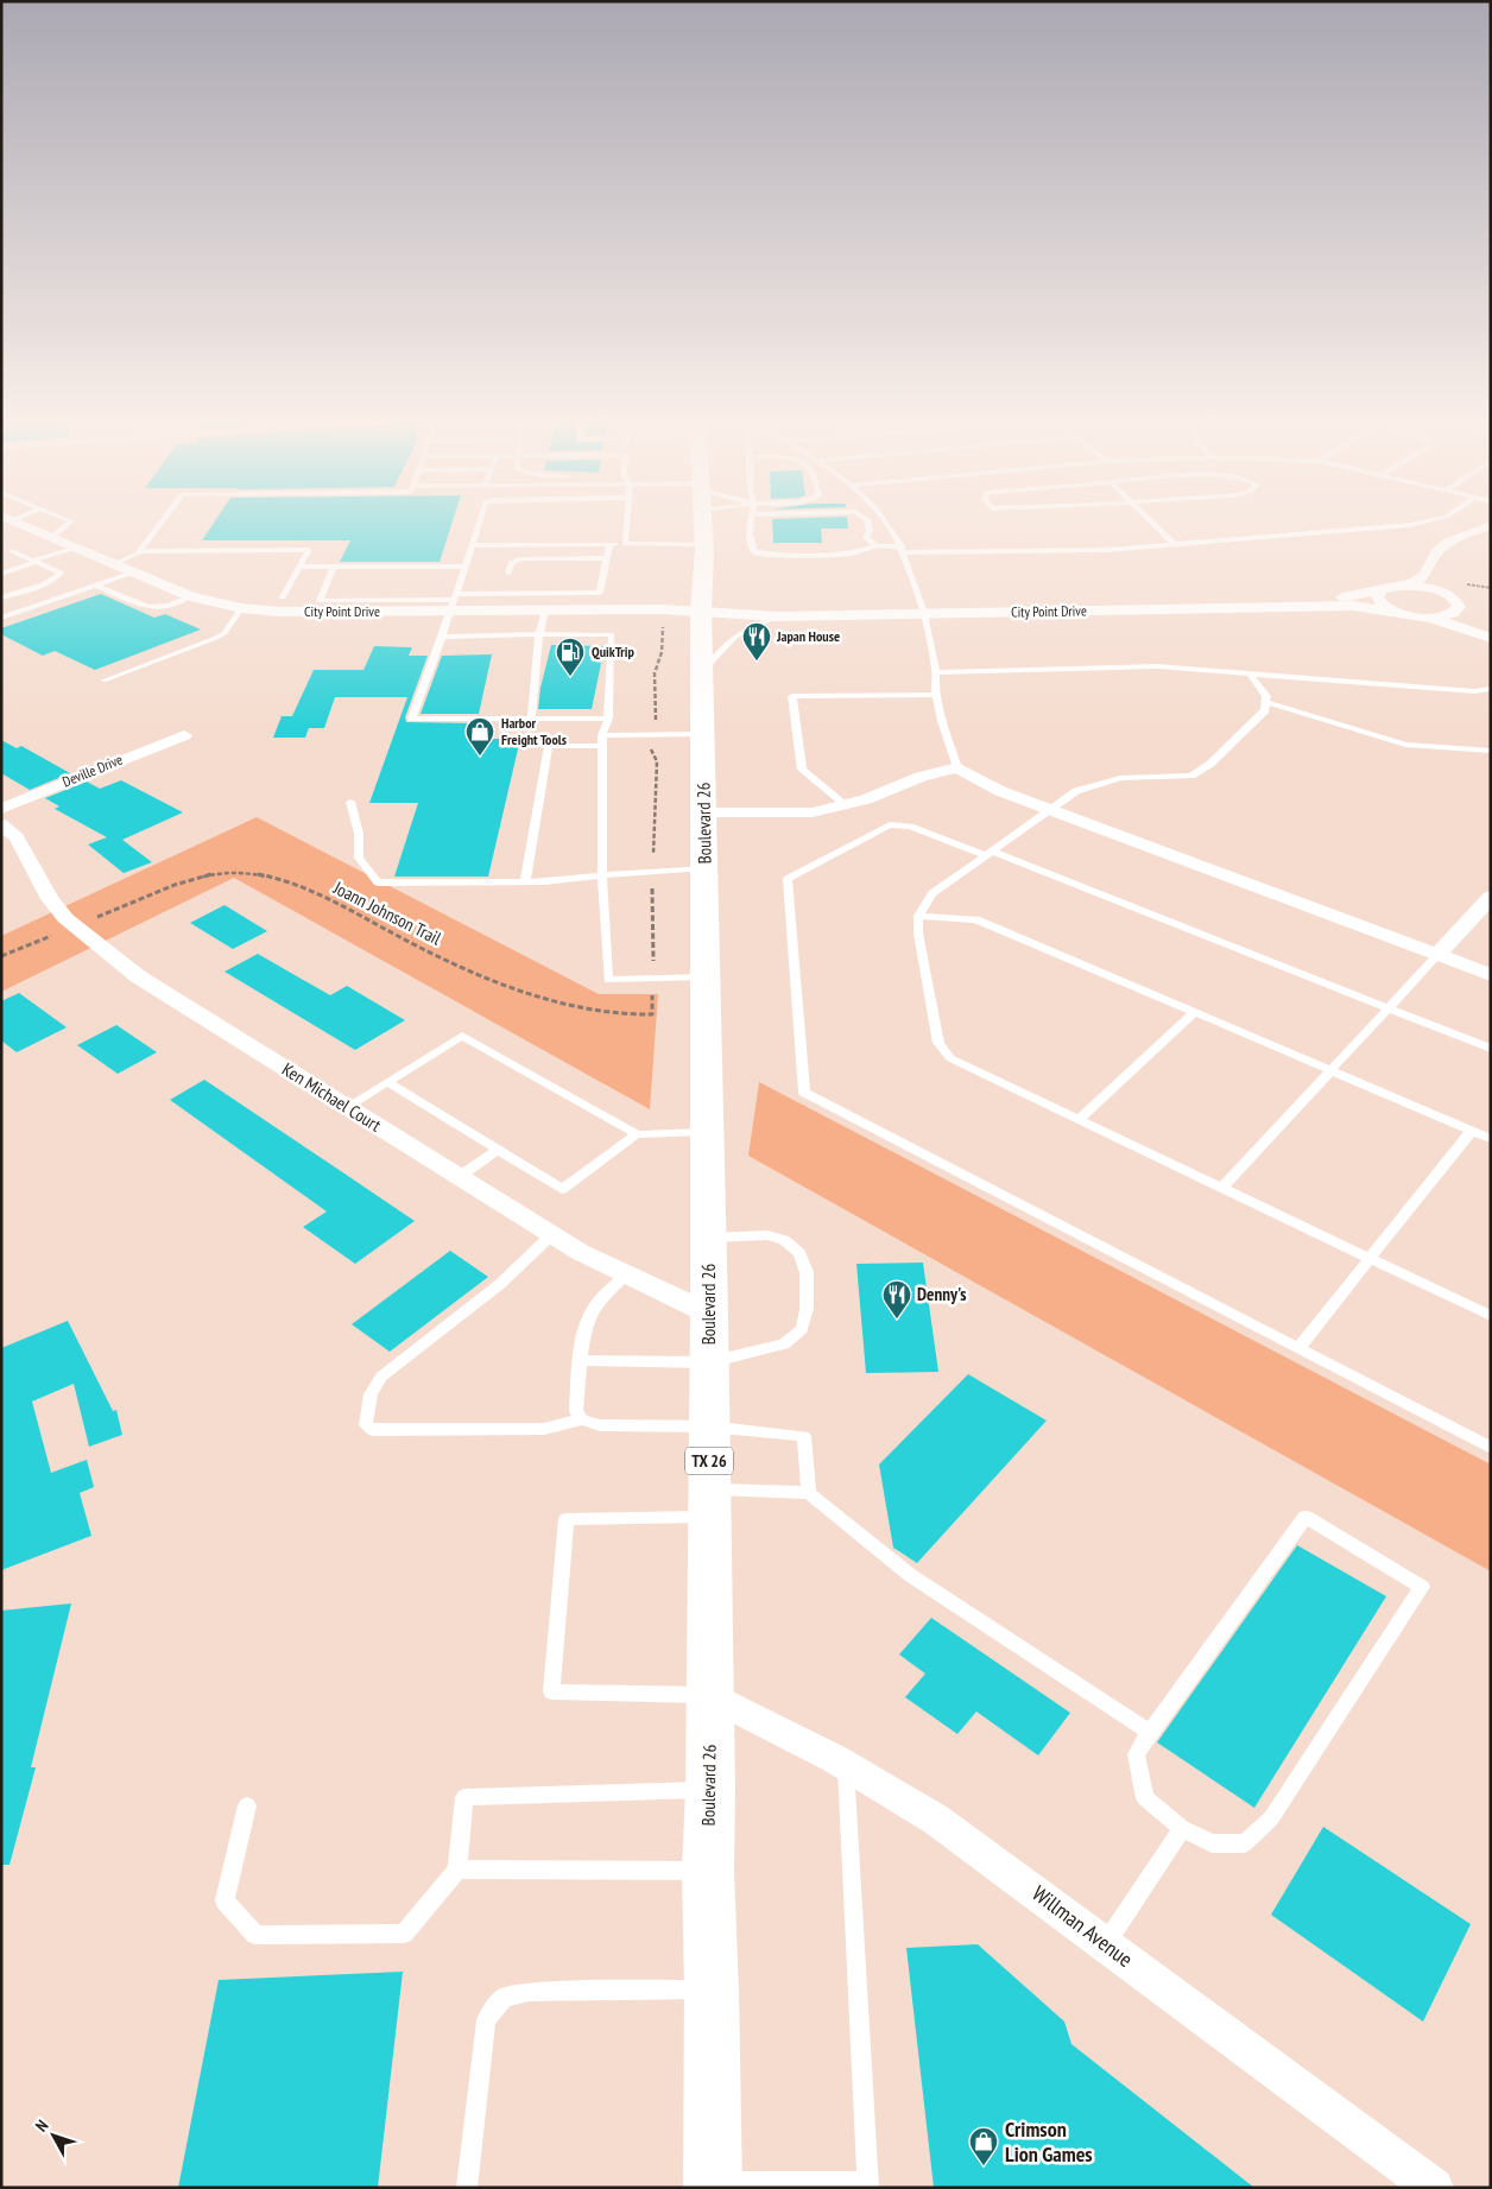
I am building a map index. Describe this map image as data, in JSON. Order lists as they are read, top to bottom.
{
  "streets": {
    "main road": ["Boulevard 26", "TX 26"],
    "street": [
      "City Point Drive",
      "Deville Drive",
      "Ken Michael Court",
      "Willman Avenue"
    ],
    "path": ["Joann Johnson Trail"]
  },
  "crossings": [
    ["City Point Drive", "Boulevard 26"],
    ["Boulevard 26", "Ken Michael Court"],
    ["Boulevard 26", "Willman Avenue"]
  ],
  "places": {
    "restaurant": ["Japan House", "Denny's"],
    "fuel station": ["QuikTrip"],
    "shop": ["Harbor Freight Tools", "Crimson Lion Games"]
  },
  "north": "top left"
}
